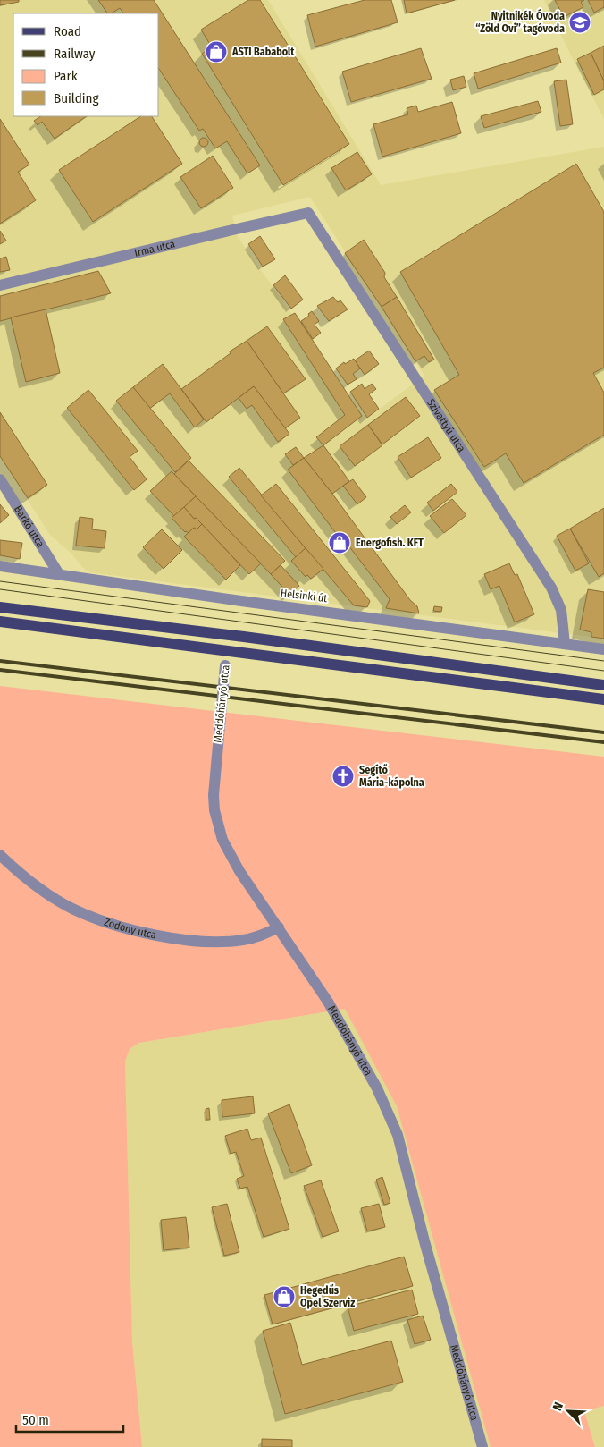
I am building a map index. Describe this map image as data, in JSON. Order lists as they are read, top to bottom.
{
  "streets": {
    "street": [
      "Irma utca",
      "Szivattyú utca",
      "Barkó utca",
      "Helsinki út",
      "Meddőhányó utca",
      "Zodony utca"
    ]
  },
  "crossings": [
    ["Irma utca", "Szivattyú utca"],
    ["Szivattyú utca", "Helsinki út"],
    ["Barkó utca", "Helsinki út"],
    ["Meddőhányó utca", "Zodony utca"]
  ],
  "places": {
    "school or university": ["Nyitnikék Óvoda “Zöld Ovi” tagóvoda"],
    "shop": ["ASTI Bababolt", "Energofish. KFT", "Hegedűs Opel Szerviz"],
    "church": ["Segítő Mária-kápolna"]
  },
  "legend": [
    "Road",
    "Railway",
    "Park",
    "Building"
  ],
  "scale_bar": "50 m",
  "north": "top left"
}
